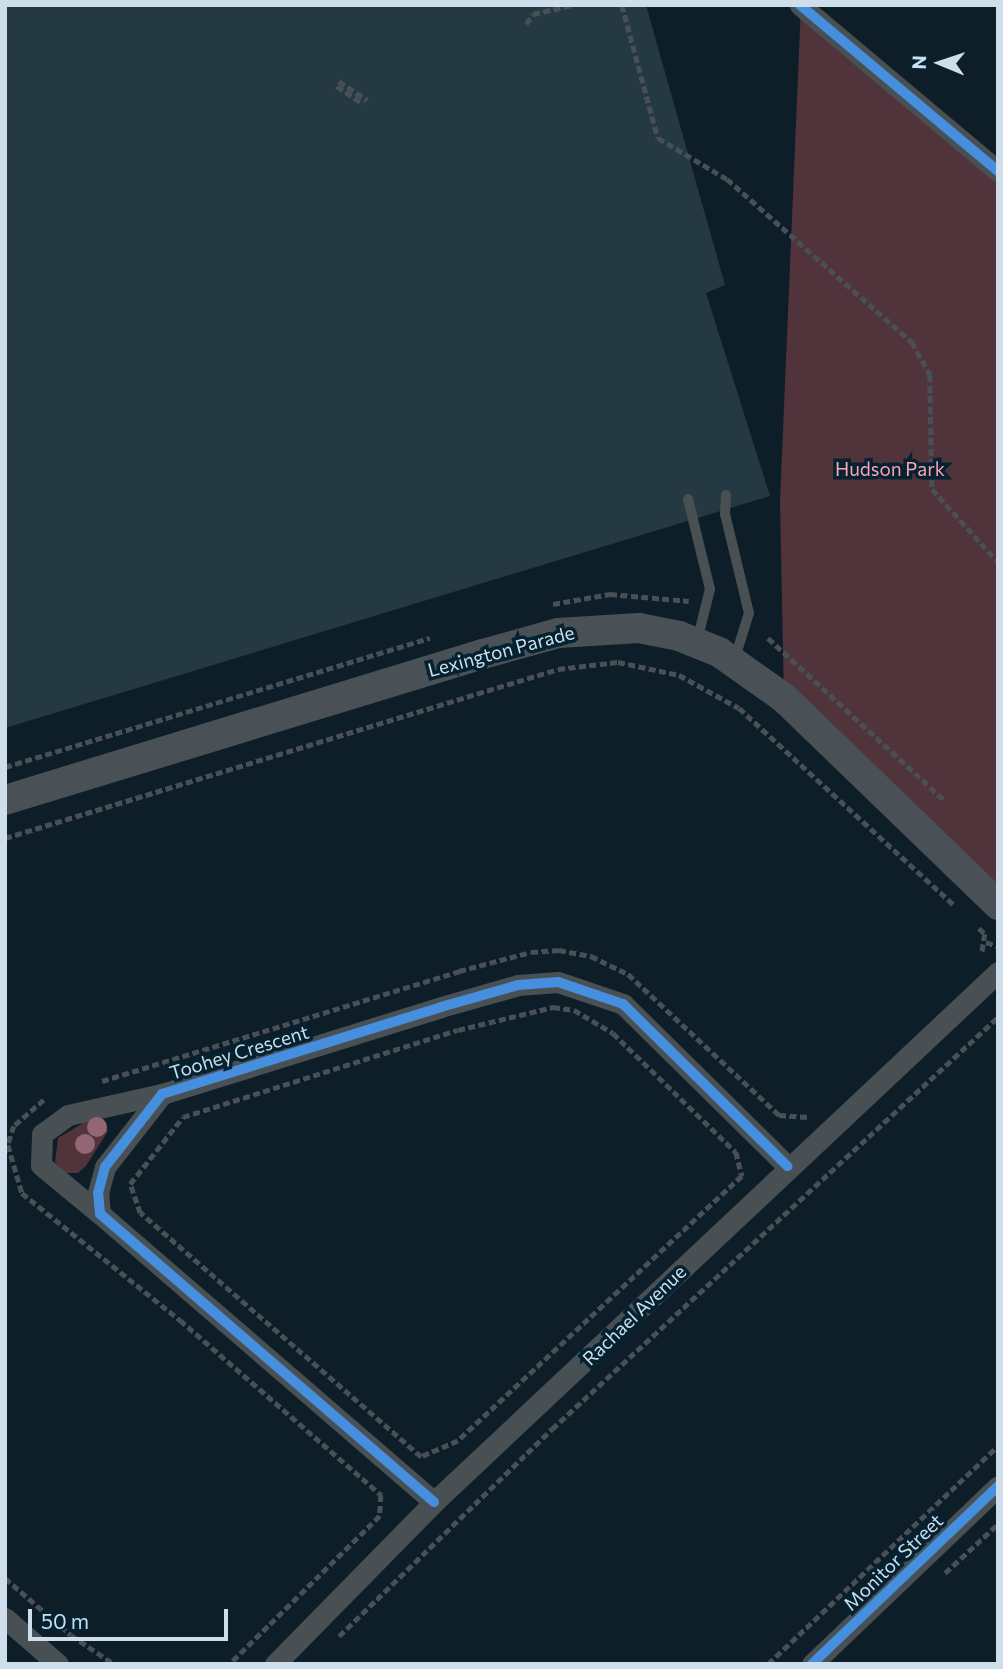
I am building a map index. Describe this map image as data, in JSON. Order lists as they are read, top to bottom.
{
  "streets": {
    "main road": ["Lexington Parade"],
    "street": ["Toohey Crescent", "Rachael Avenue", "Monitor Street"]
  },
  "crossings": [
    ["Toohey Crescent", "Rachael Avenue"]
  ],
  "parks": ["Hudson Park"],
  "scale_bar": "50 m",
  "north": "left"
}
